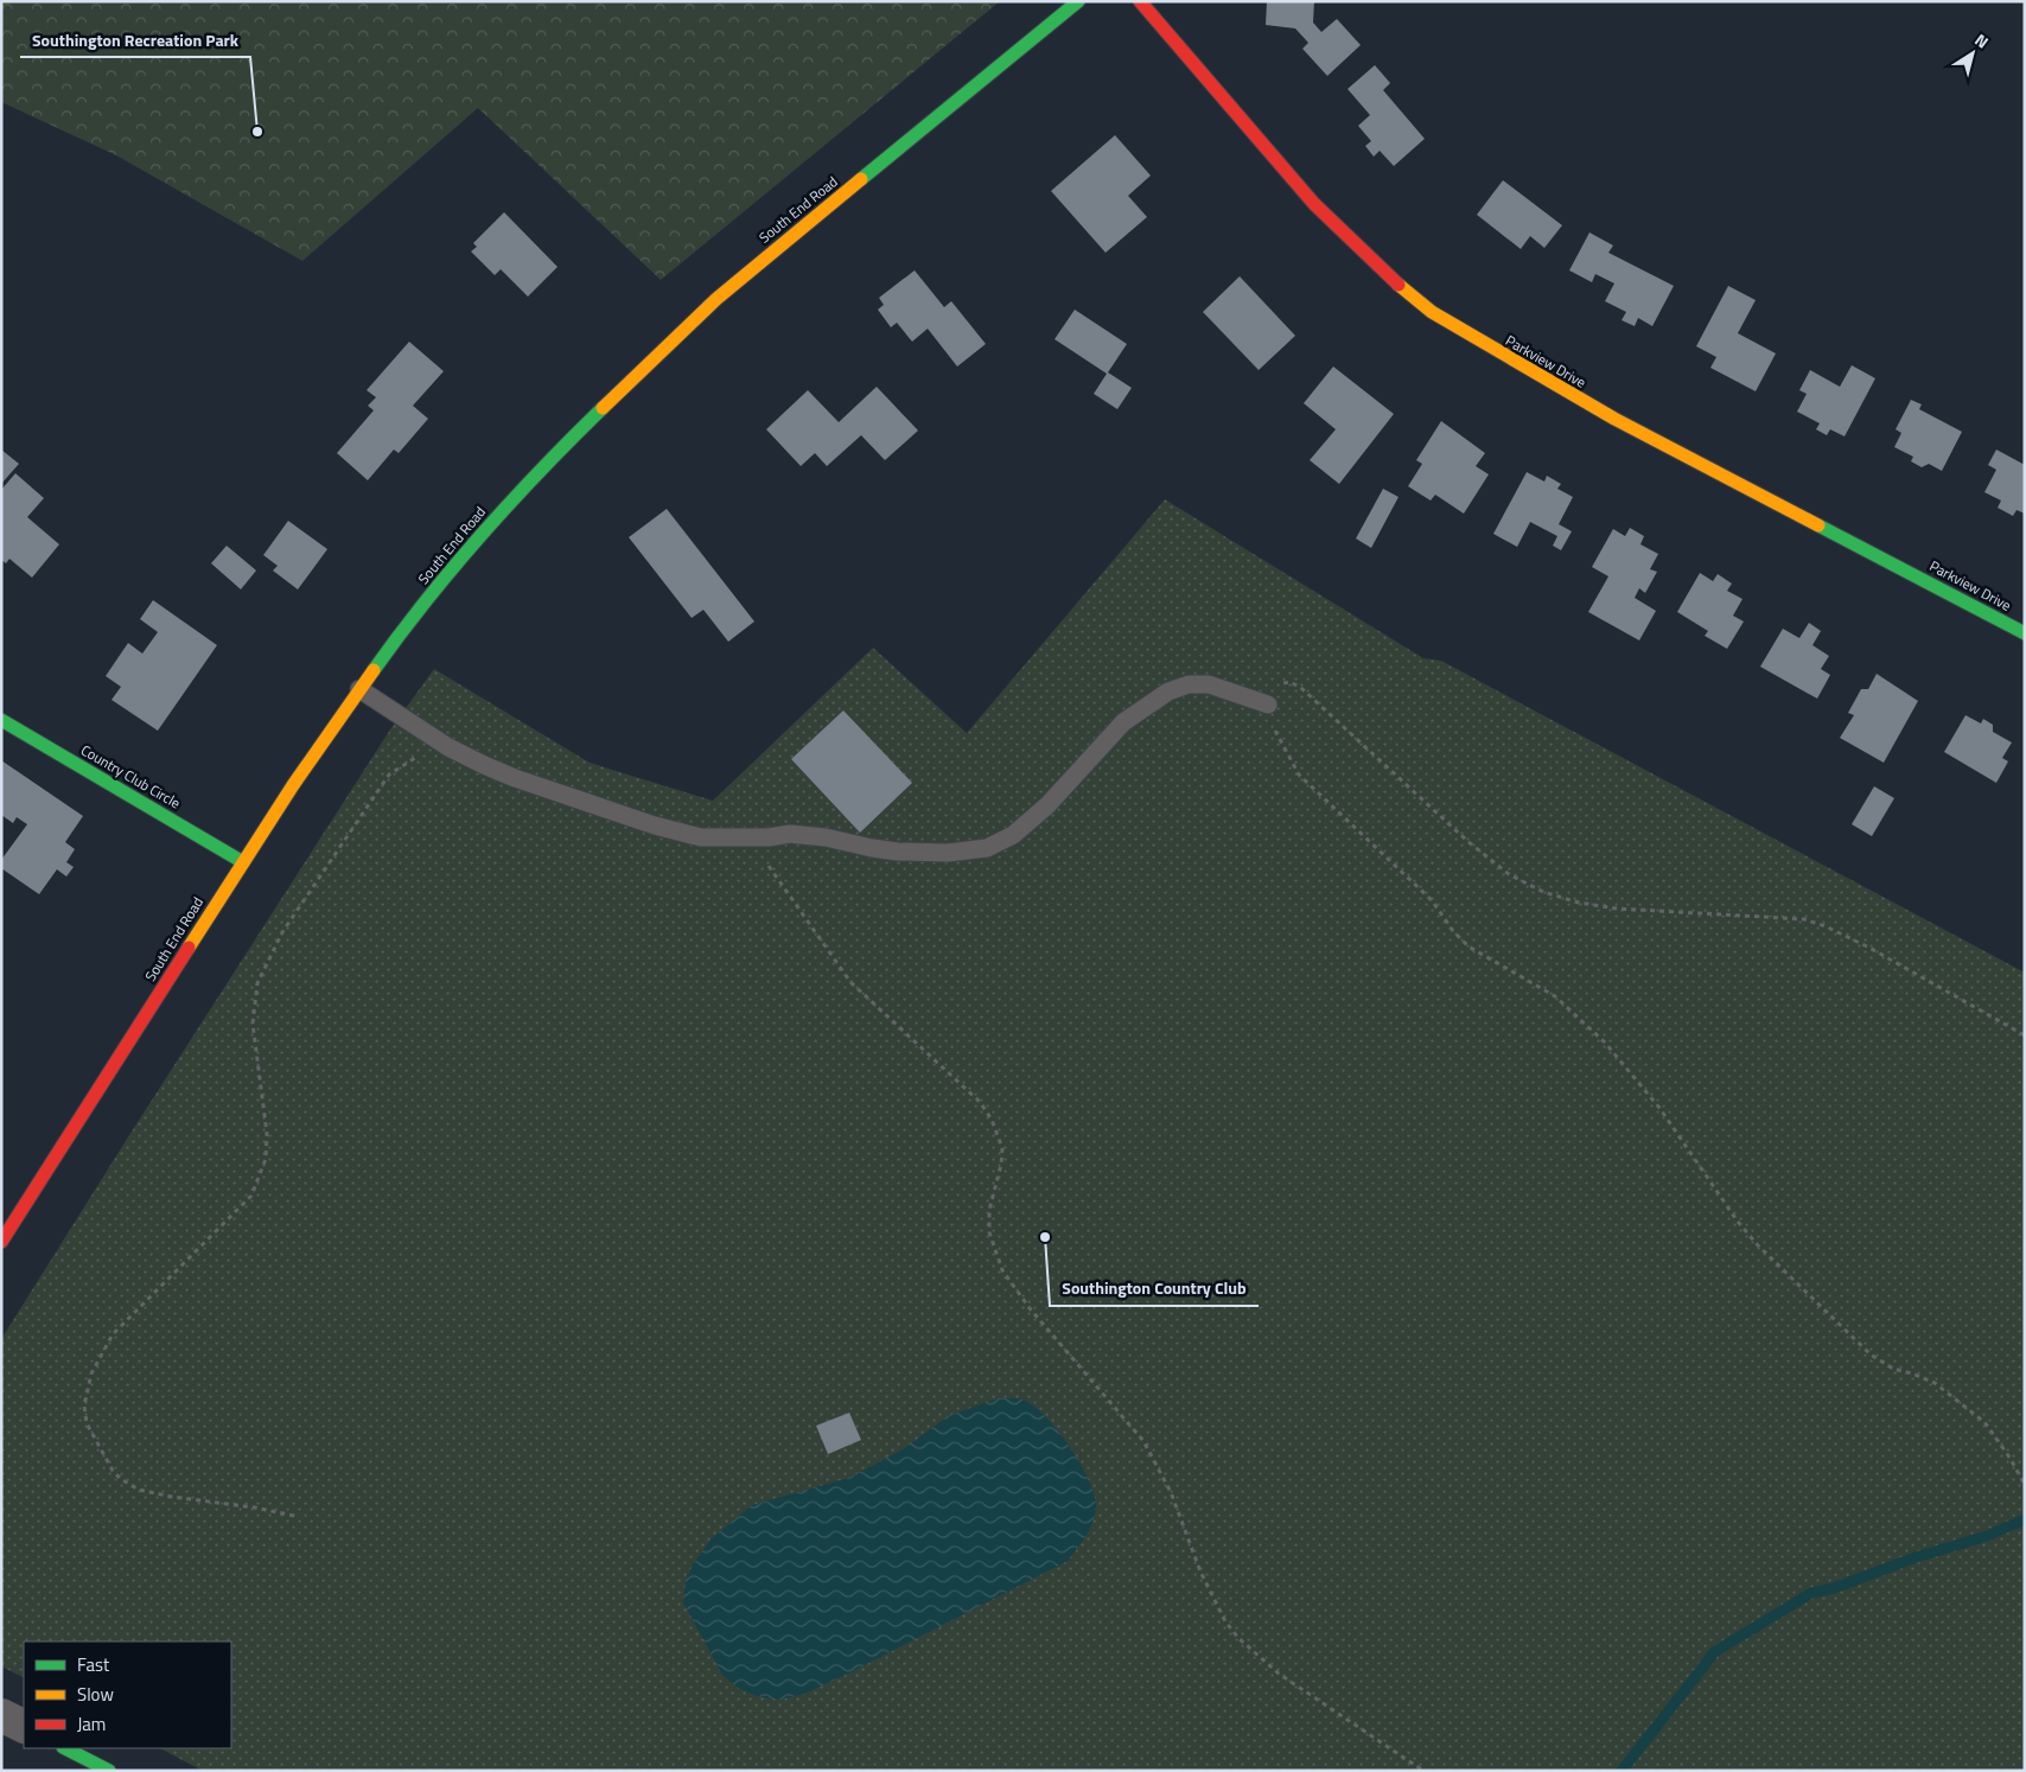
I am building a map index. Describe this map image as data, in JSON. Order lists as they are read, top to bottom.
{
  "streets": {
    "street": ["South End Road", "Parkview Drive", "Country Club Circle"]
  },
  "crossings": [
    ["South End Road", "Country Club Circle"]
  ],
  "places": ["Southington Recreation Park", "Southington Country Club"],
  "legend": ["Fast", "Slow", "Jam"],
  "north": "top right"
}
